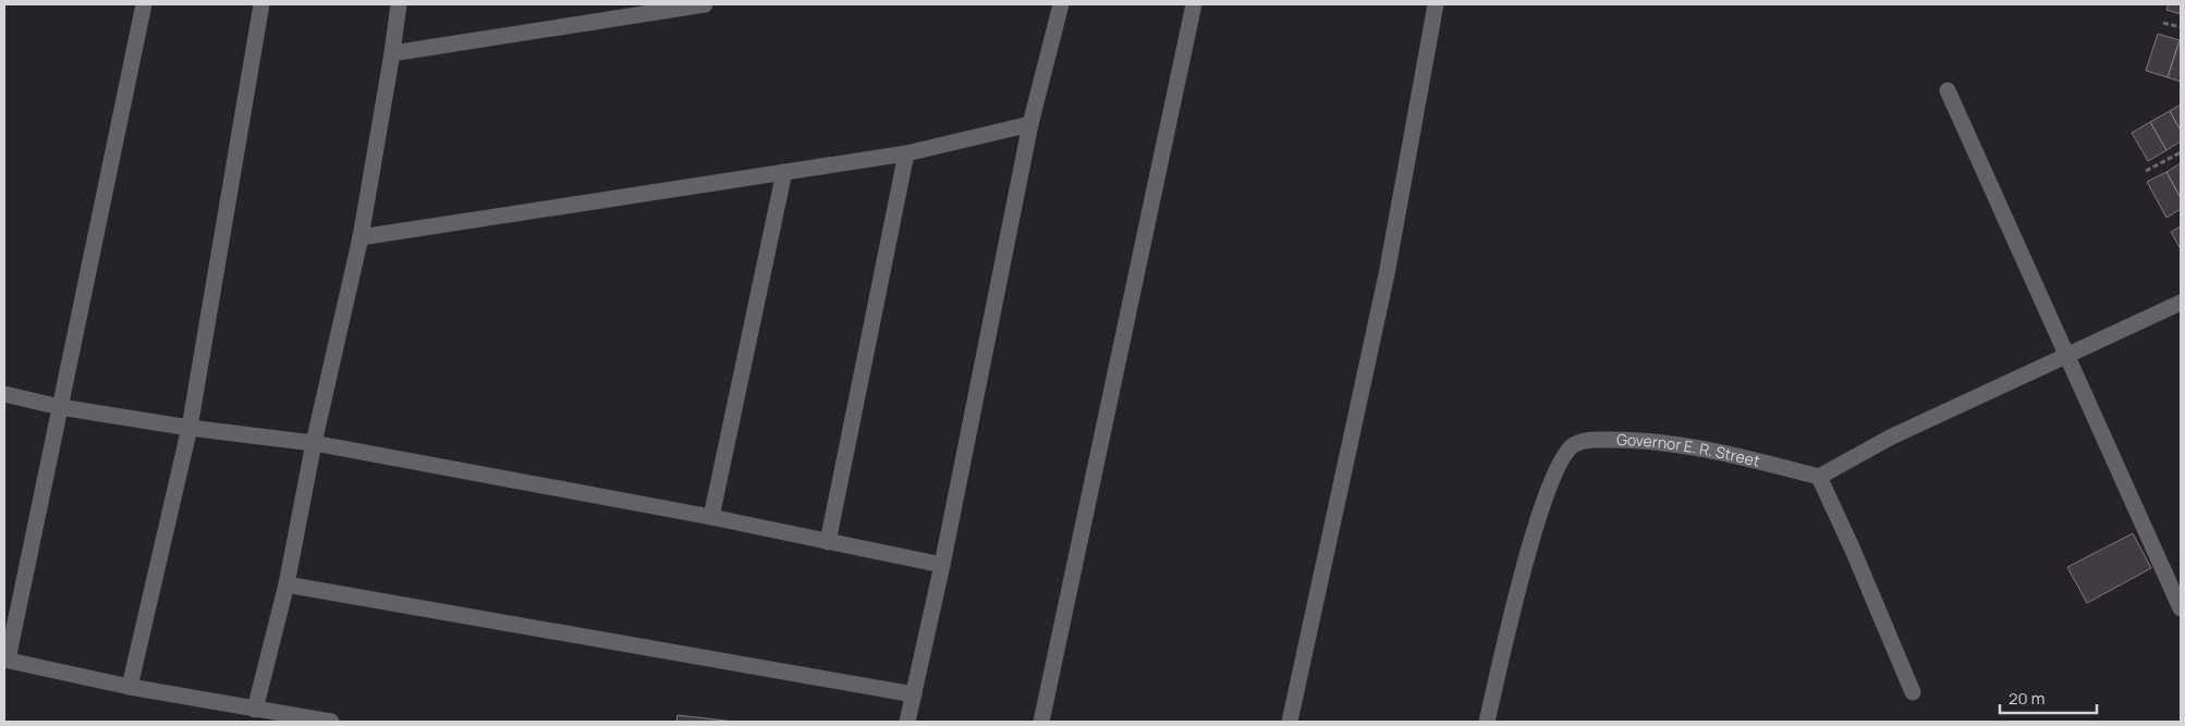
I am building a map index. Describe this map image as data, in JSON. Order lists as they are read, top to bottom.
{
  "streets": {
    "street": ["Governor E. R. Street"]
  },
  "scale_bar": "20 m"
}
